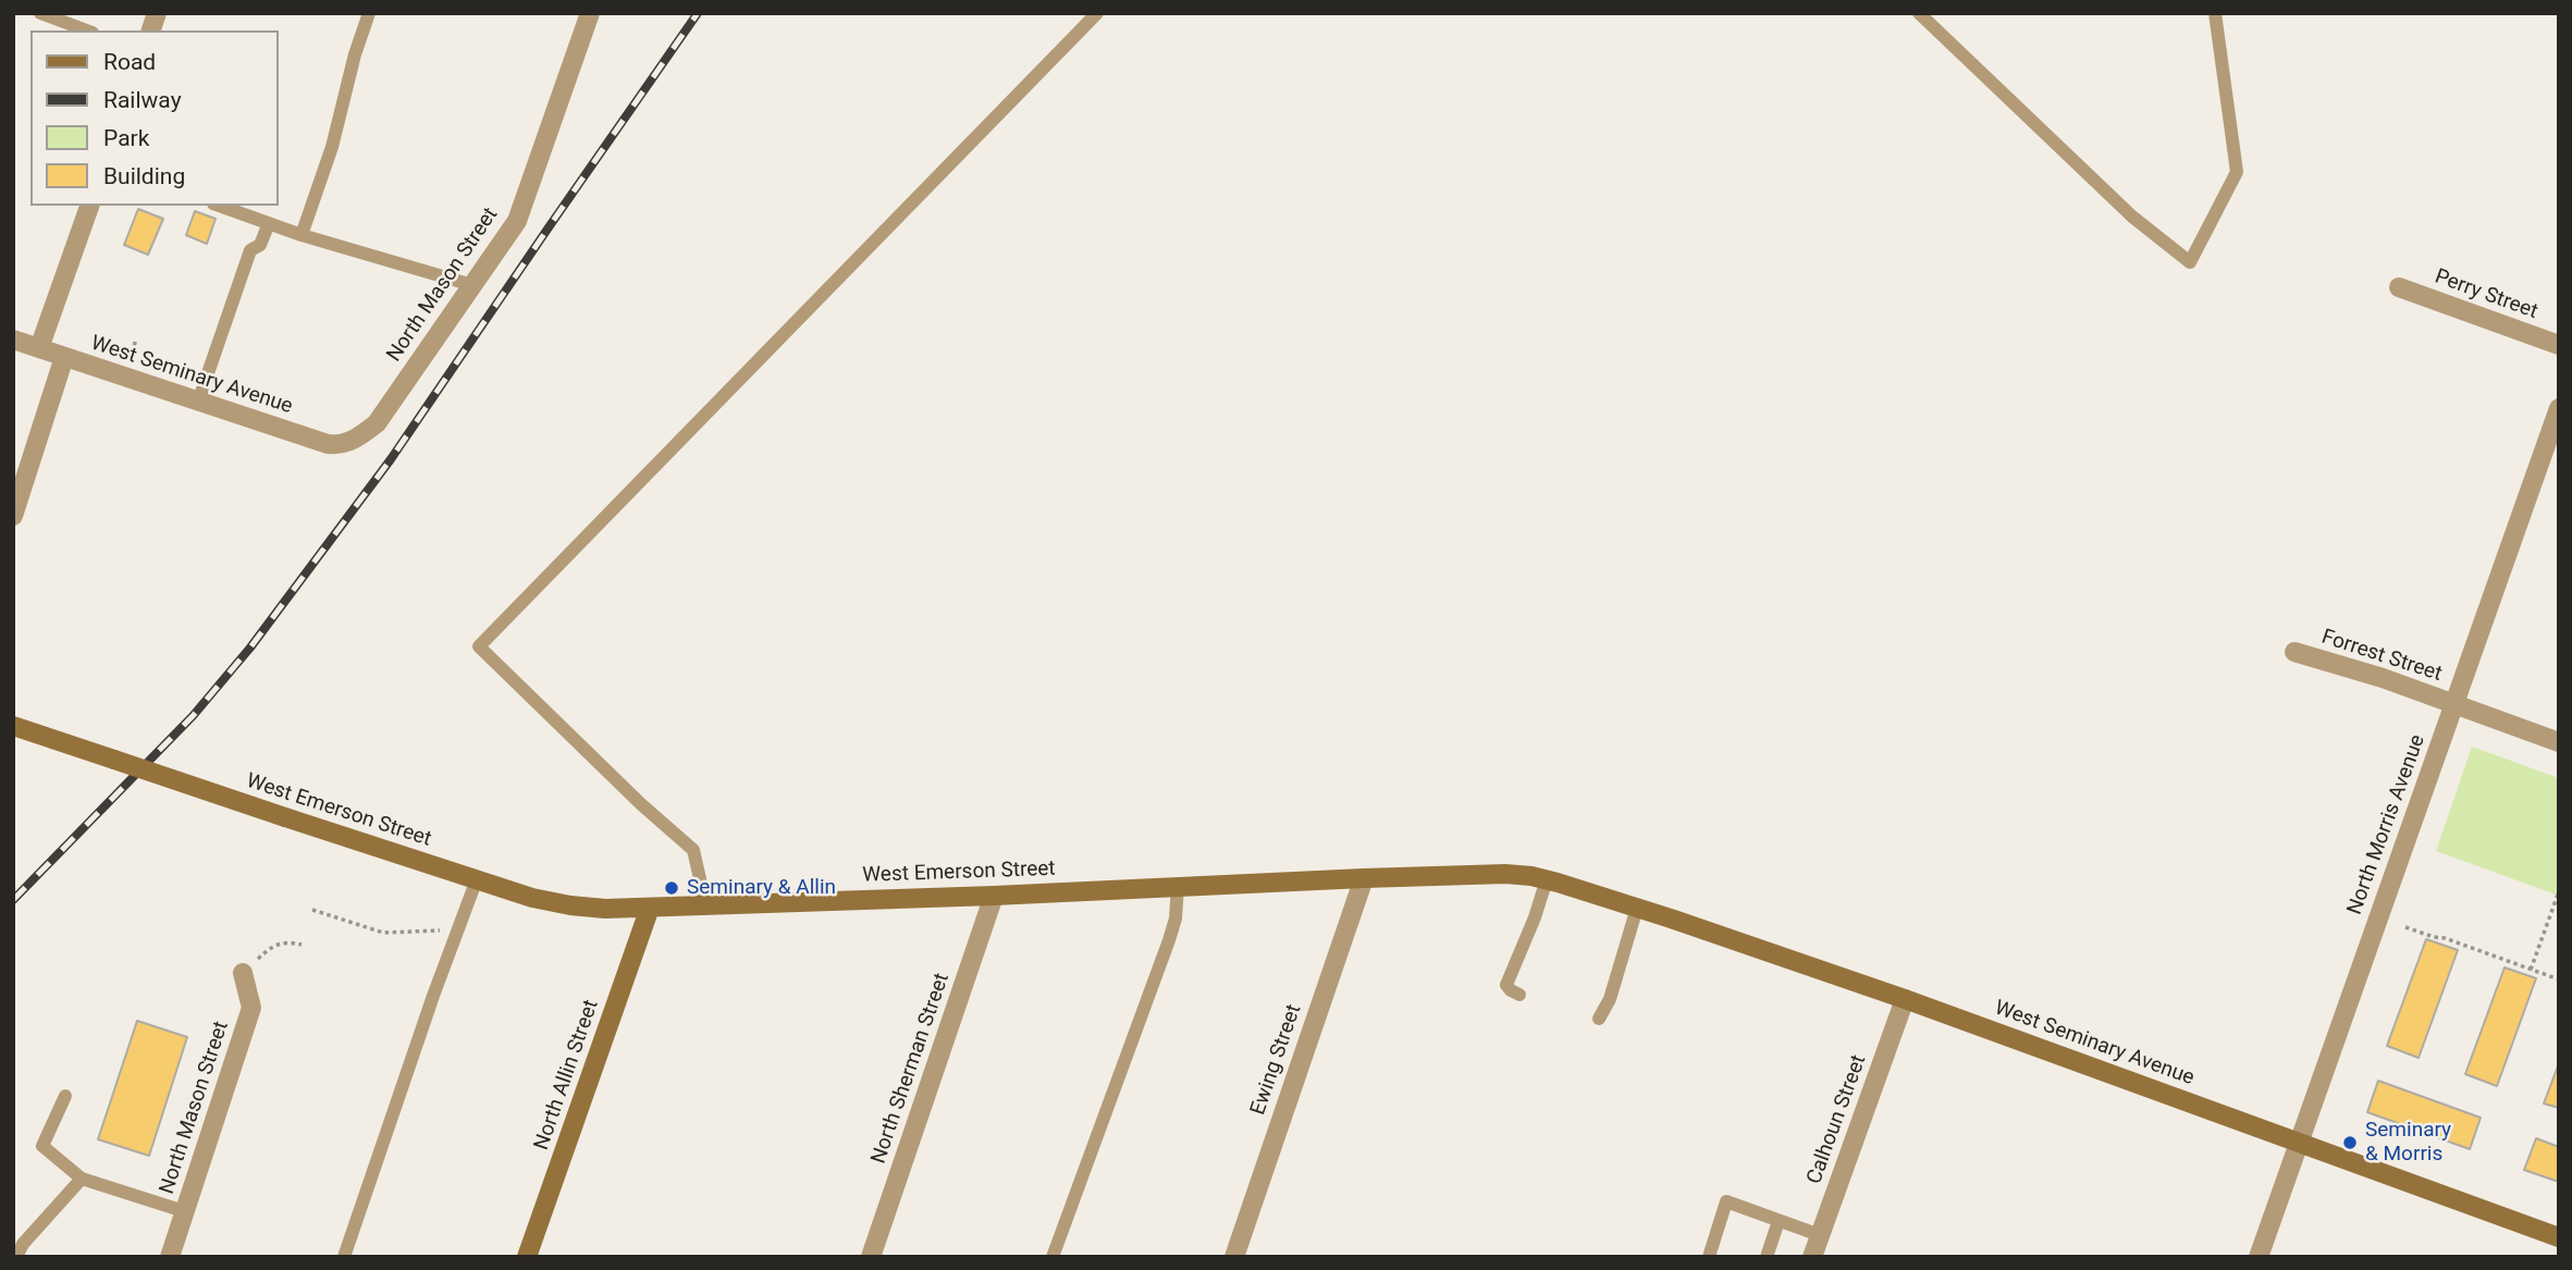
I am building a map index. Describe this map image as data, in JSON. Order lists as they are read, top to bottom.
{
  "streets": {
    "street": [
      "North Mason Street",
      "Perry Street",
      "West Seminary Avenue",
      "Forrest Street",
      "West Emerson Street",
      "North Morris Avenue",
      "Ewing Street",
      "North Sherman Street",
      "North Allin Street",
      "Calhoun Street"
    ]
  },
  "crossings": [
    ["North Mason Street", "West Seminary Avenue"],
    ["West Seminary Avenue", "West Emerson Street"],
    ["West Seminary Avenue", "North Morris Avenue"],
    ["West Seminary Avenue", "Calhoun Street"],
    ["Forrest Street", "North Morris Avenue"],
    ["West Emerson Street", "Ewing Street"],
    ["West Emerson Street", "North Sherman Street"],
    ["West Emerson Street", "North Allin Street"]
  ],
  "places": ["Seminary & Allin", "Seminary & Morris"],
  "legend": [
    "Road",
    "Railway",
    "Park",
    "Building"
  ]
}
